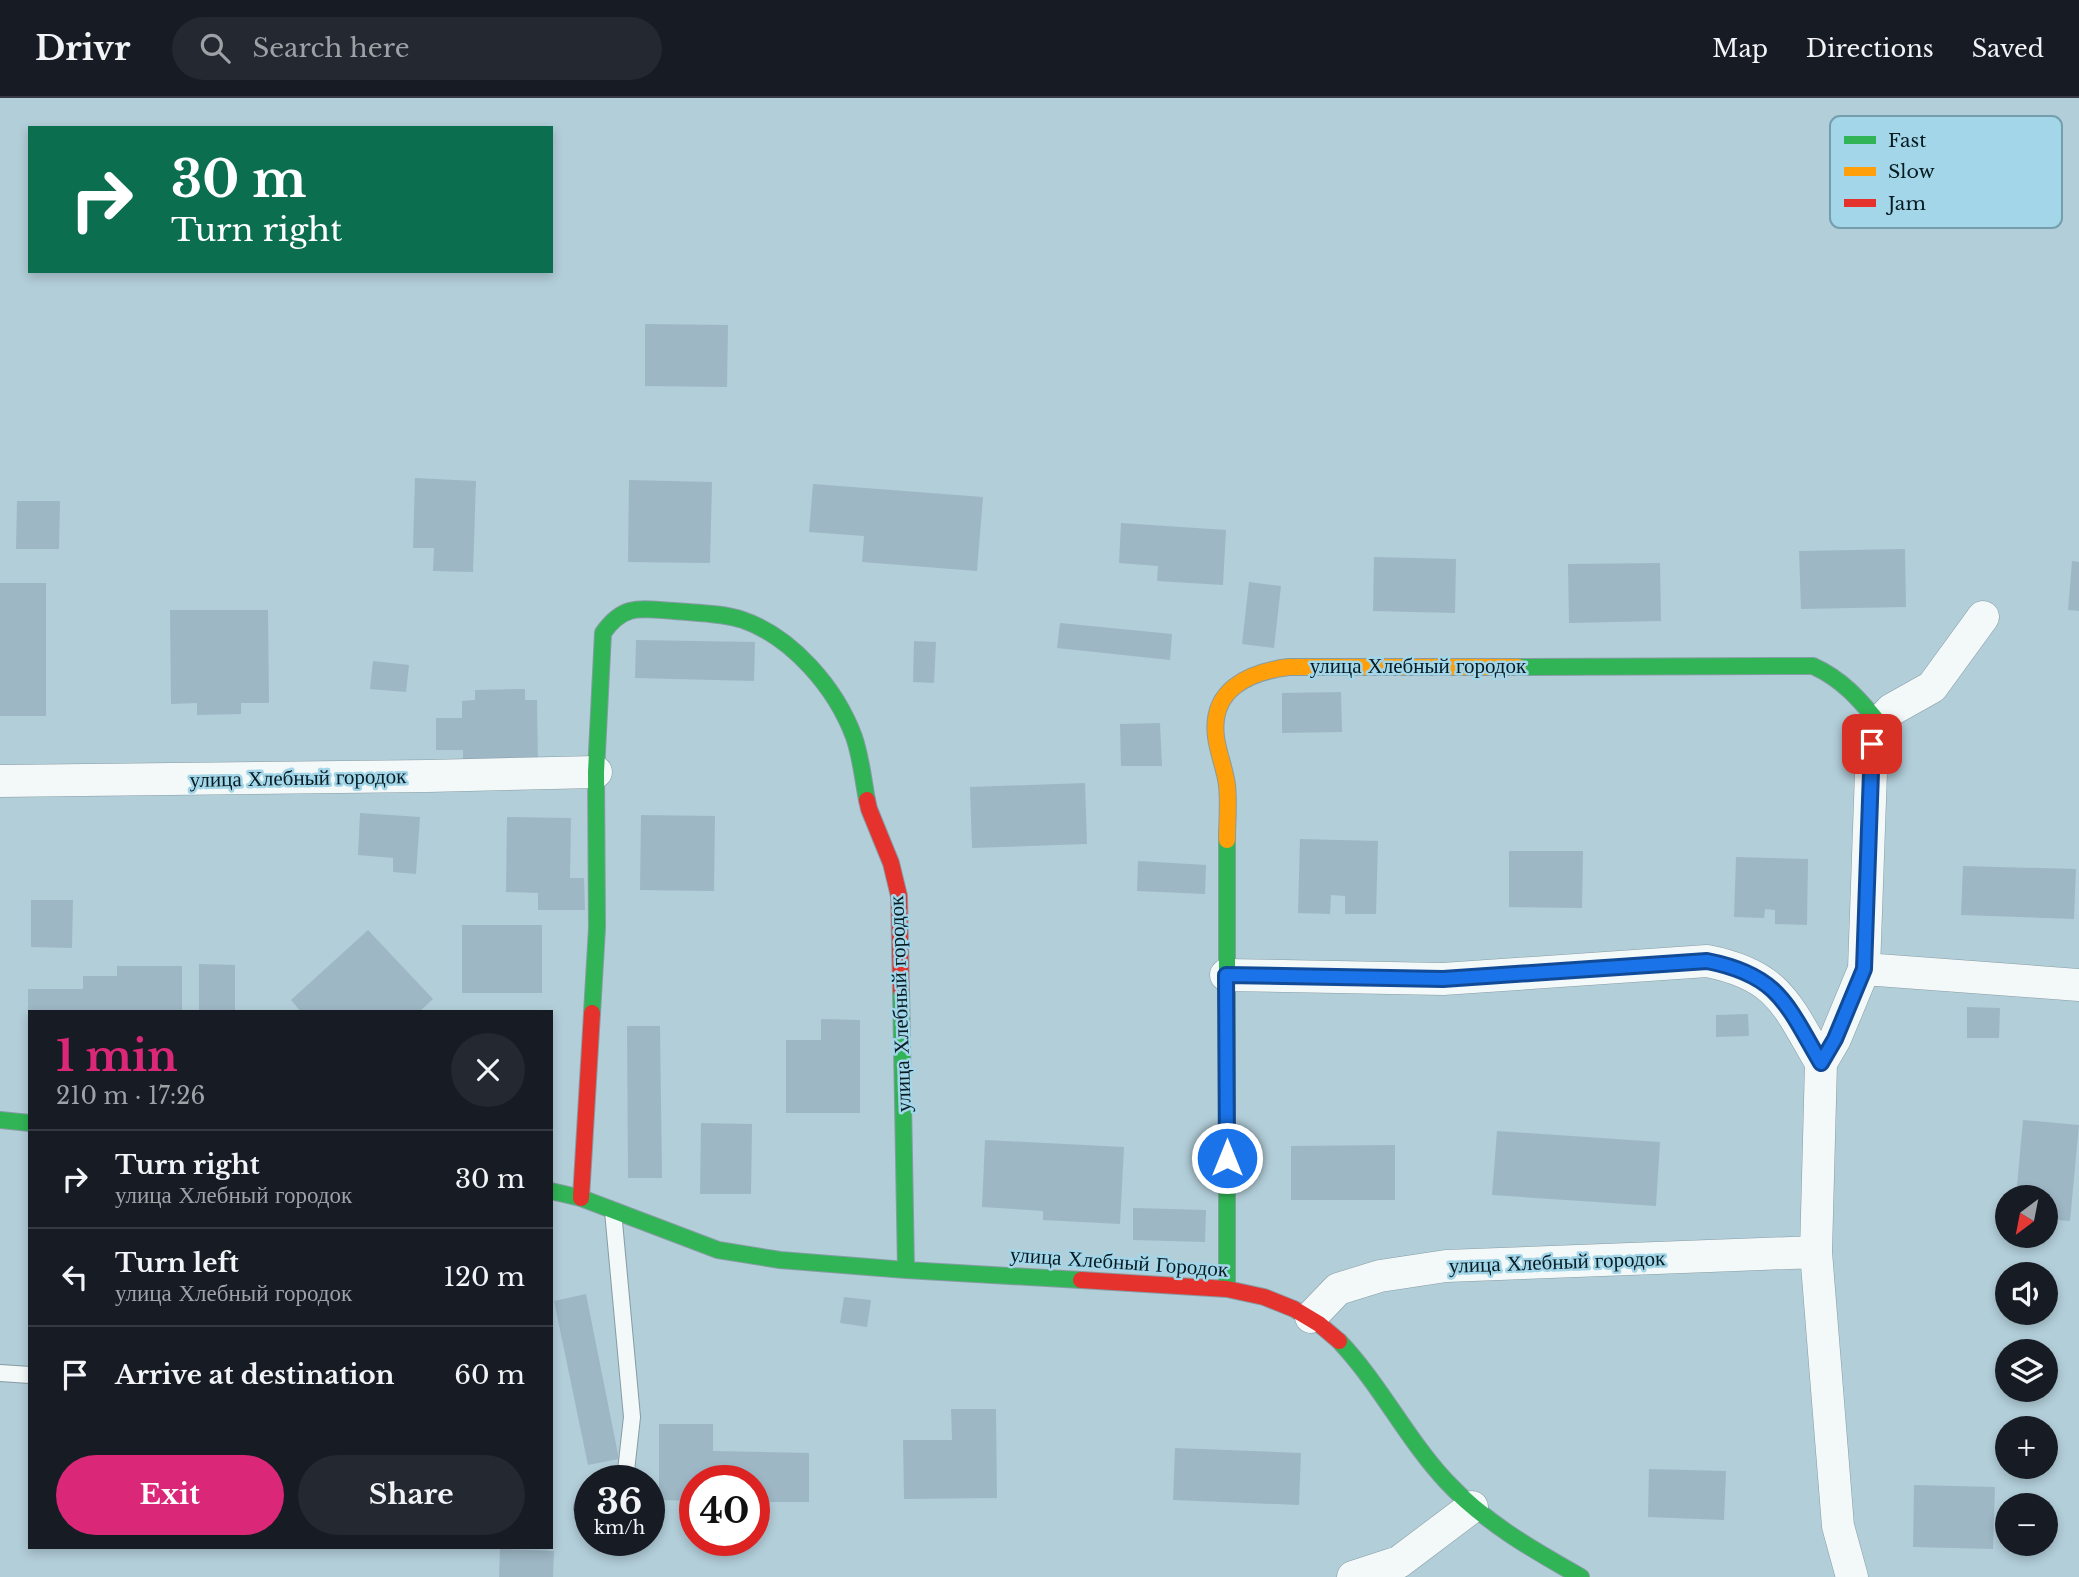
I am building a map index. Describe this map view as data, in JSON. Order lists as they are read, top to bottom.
{
  "streets": {
    "street": ["улица Хлебный городок", "улица Хлебный Городок"]
  },
  "crossings": [
    ["улица Хлебный городок", "улица Хлебный Городок"]
  ],
  "legend": ["Fast", "Slow", "Jam"],
  "north": "bottom left",
  "page": {
    "header": "Drivr",
    "search": "Search here",
    "nav": ["Map", "Directions", "Saved"],
    "turn": ["30 m", "Turn right"],
    "heading": ["1 min", "210 m · 17:26"],
    "list": [
      {
        "name": "Turn right",
        "note": "улица Хлебный городок",
        "value": "30 m"
      },
      {
        "name": "Turn left",
        "note": "улица Хлебный городок",
        "value": "120 m"
      },
      {
        "name": "Arrive at destination",
        "value": "60 m"
      }
    ],
    "map_buttons": ["+", "−"],
    "buttons": ["Exit", "Share"],
    "speed": "36 km/h",
    "limit": "40"
  }
}
